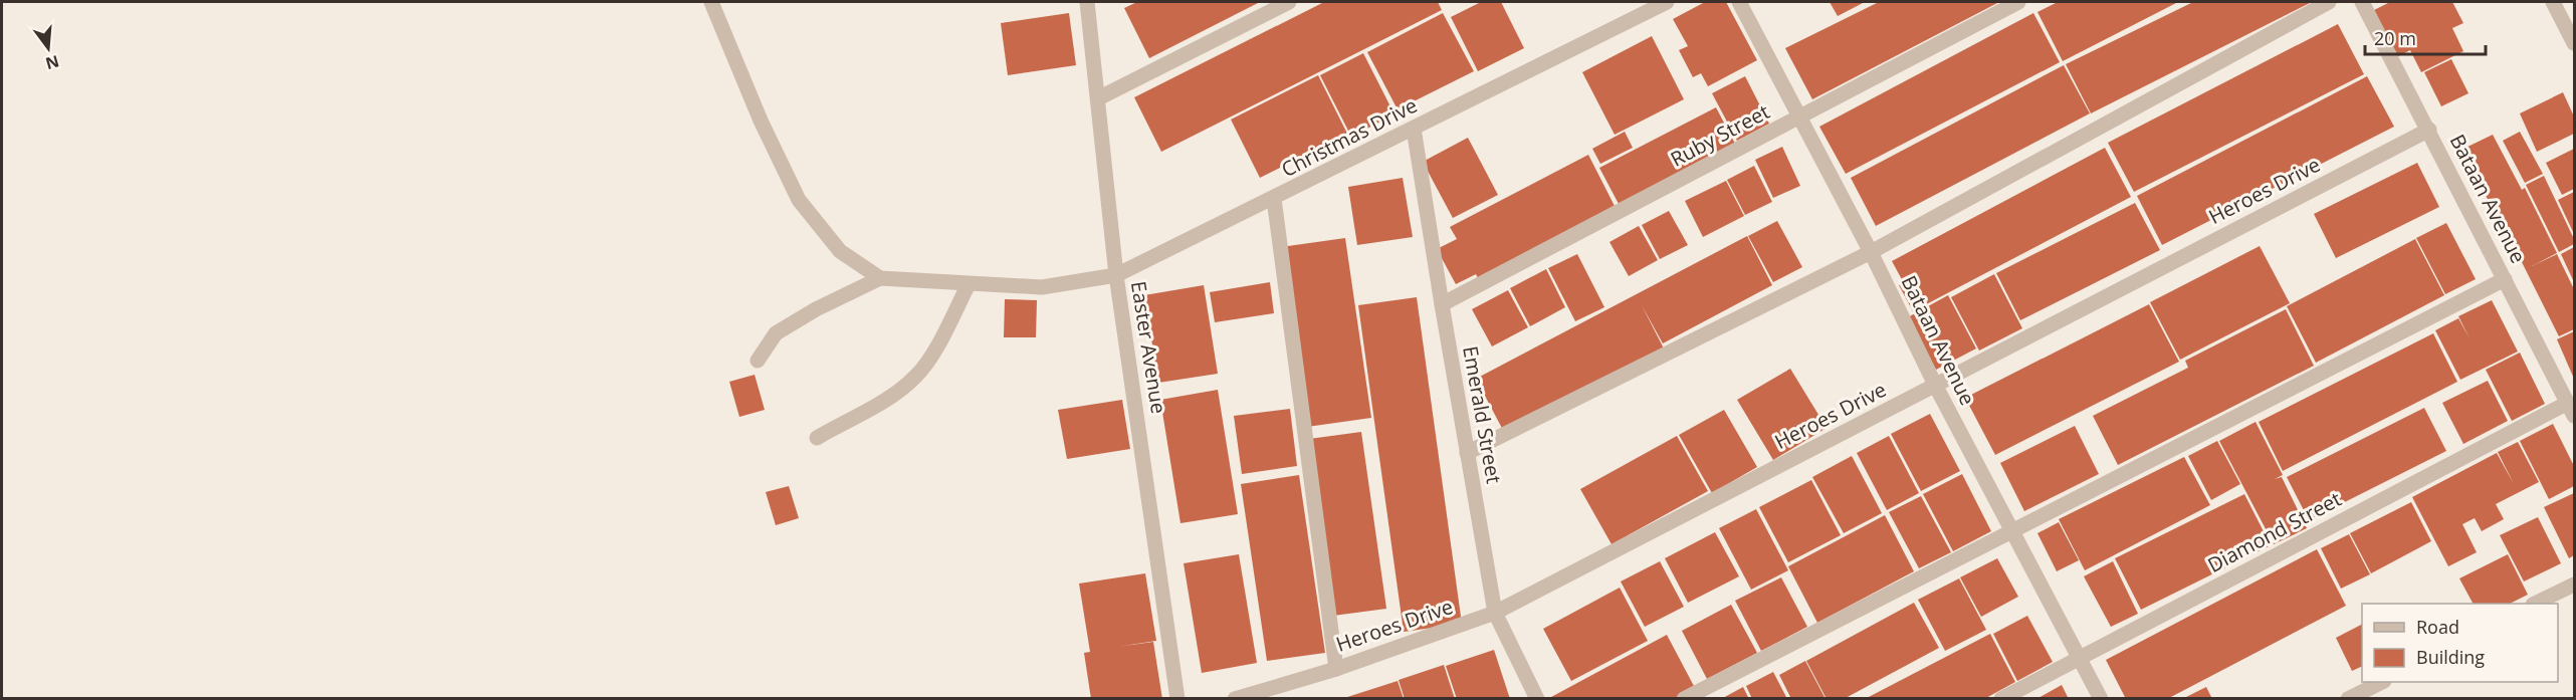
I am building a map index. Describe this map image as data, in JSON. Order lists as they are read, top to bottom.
{
  "streets": {
    "street": [
      "Ruby Street",
      "Christmas Drive",
      "Heroes Drive",
      "Bataan Avenue",
      "Easter Avenue",
      "Emerald Street",
      "Diamond Street"
    ]
  },
  "crossings": [
    ["Ruby Street", "Bataan Avenue"],
    ["Ruby Street", "Emerald Street"],
    ["Christmas Drive", "Easter Avenue"],
    ["Christmas Drive", "Emerald Street"],
    ["Heroes Drive", "Bataan Avenue"],
    ["Heroes Drive", "Emerald Street"],
    ["Bataan Avenue", "Diamond Street"]
  ],
  "legend": ["Road", "Building"],
  "scale_bar": "20 m",
  "north": "bottom"
}
